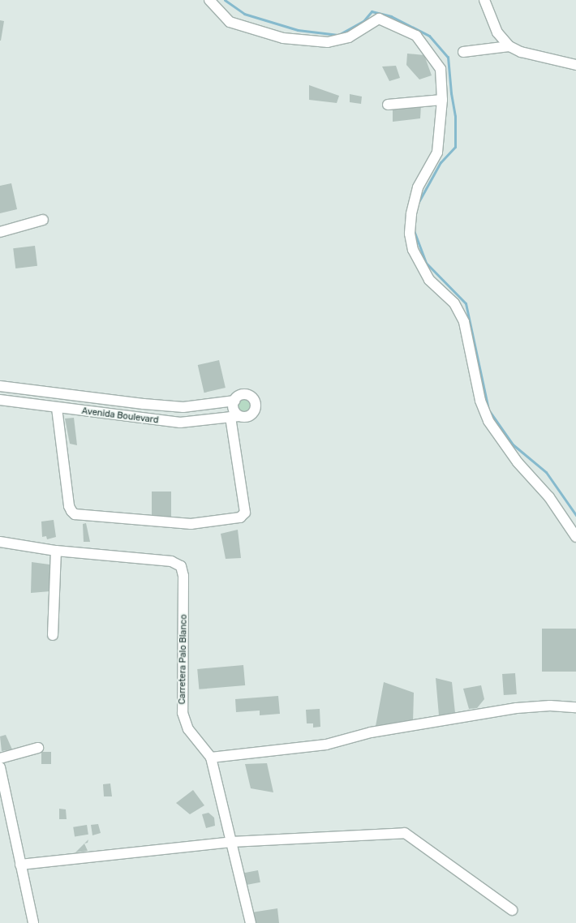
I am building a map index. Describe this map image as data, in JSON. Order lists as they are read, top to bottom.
{
  "streets": {
    "street": ["Avenida Boulevard", "Carretera Palo Blanco"]
  }
}
